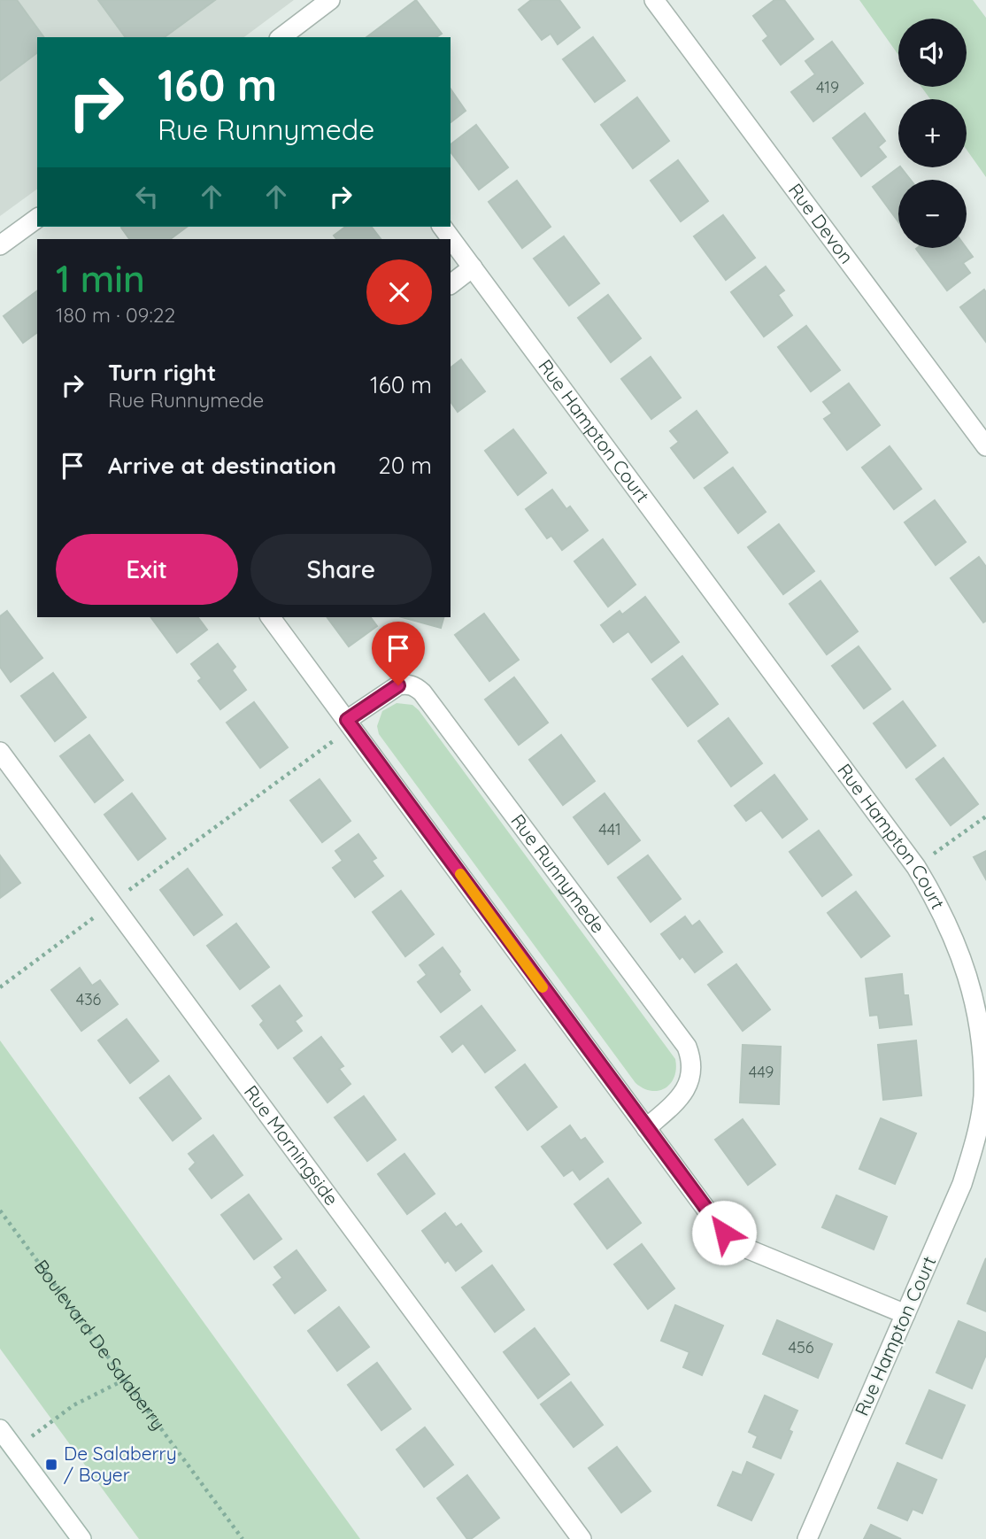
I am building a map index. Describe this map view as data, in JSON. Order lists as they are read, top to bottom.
{
  "streets": {
    "street": [
      "Rue Devon",
      "Rue Hampton Court",
      "Rue Runnymede",
      "Rue Morningside"
    ],
    "path": ["Boulevard De Salaberry"]
  },
  "places": {
    "transit": ["De Salaberry / Boyer"]
  },
  "house_numbers": [
    "419",
    "441",
    "436",
    "449",
    "456"
  ],
  "page": {
    "map_buttons": ["+", "−"],
    "turn": ["160 m", "Rue Runnymede"],
    "heading": ["1 min", "180 m · 09:22"],
    "list": [
      {
        "name": "Turn right",
        "note": "Rue Runnymede",
        "value": "160 m"
      },
      {
        "name": "Arrive at destination",
        "value": "20 m"
      }
    ],
    "buttons": ["Exit", "Share"]
  }
}
